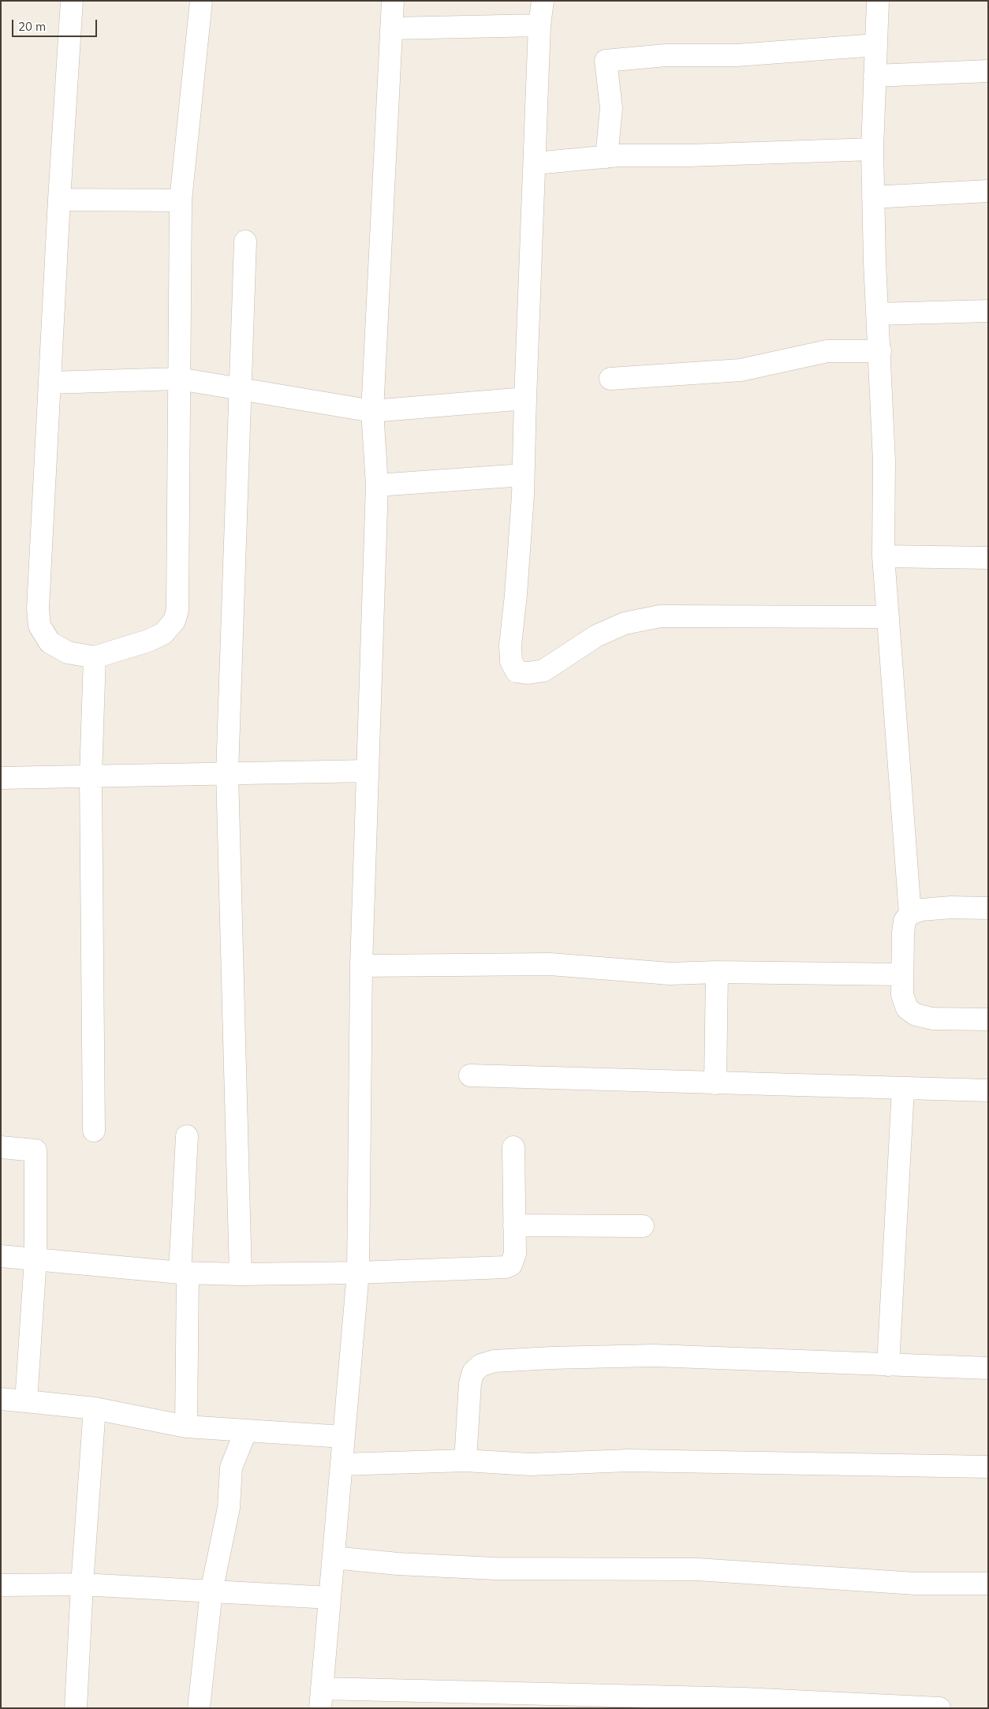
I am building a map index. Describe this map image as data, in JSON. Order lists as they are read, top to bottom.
{
  "scale_bar": "20 m"
}
